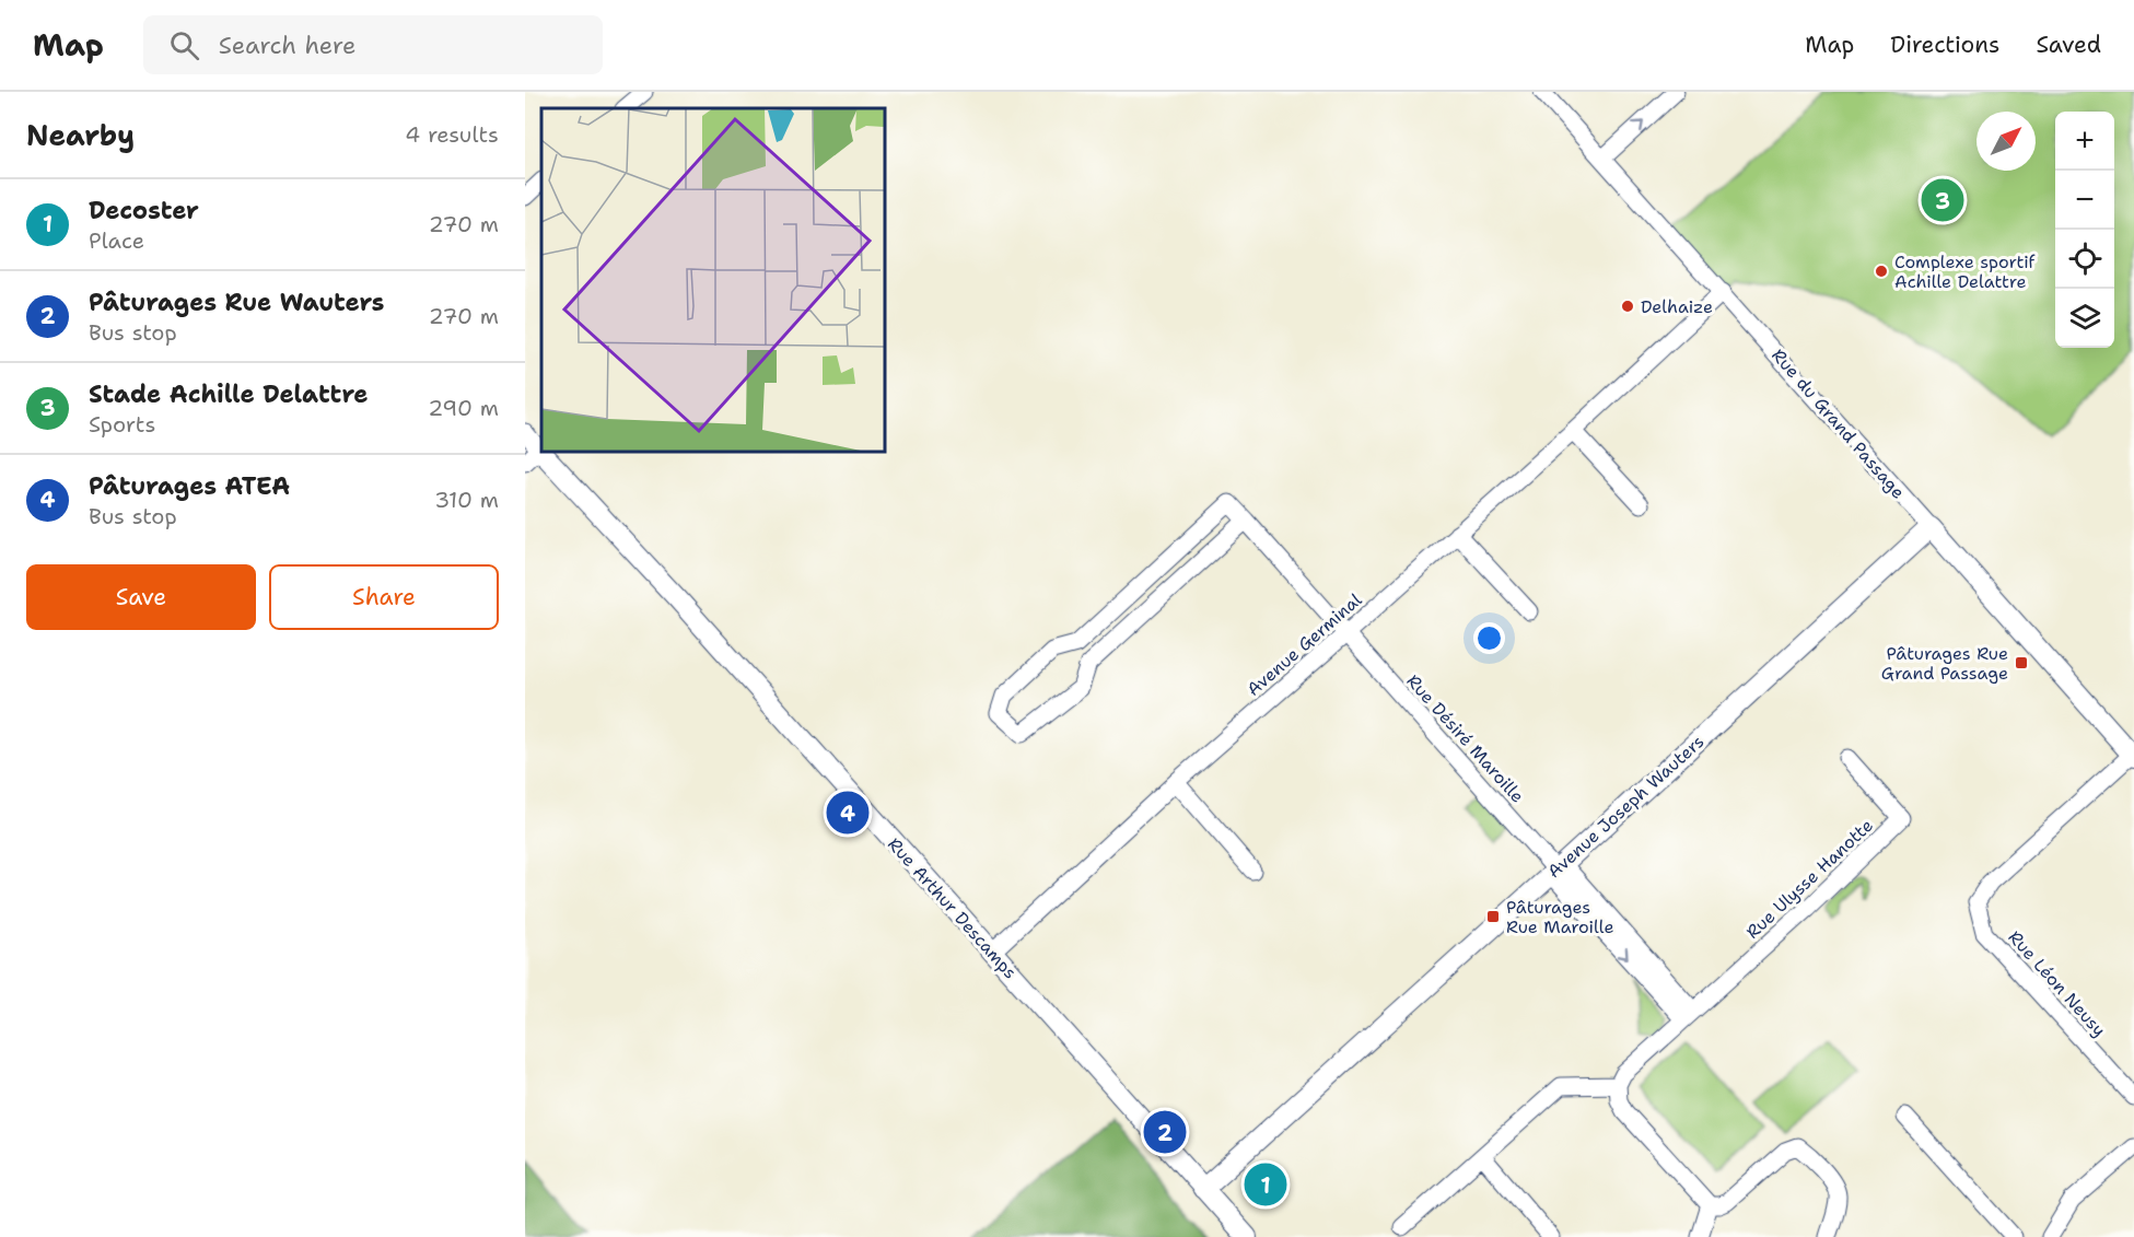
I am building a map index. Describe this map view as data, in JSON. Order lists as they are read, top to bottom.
{
  "streets": {
    "street": [
      "Rue du Grand Passage",
      "Avenue Germinal",
      "Rue Désiré Maroille",
      "Avenue Joseph Wauters",
      "Rue Ulysse Hanotte",
      "Rue Arthur Descamps",
      "Rue Léon Neusy"
    ]
  },
  "crossings": [
    ["Rue du Grand Passage", "Avenue Germinal"],
    ["Rue du Grand Passage", "Avenue Joseph Wauters"],
    ["Rue du Grand Passage", "Rue Léon Neusy"],
    ["Avenue Germinal", "Rue Désiré Maroille"],
    ["Avenue Germinal", "Rue Arthur Descamps"],
    ["Rue Désiré Maroille", "Avenue Joseph Wauters"],
    ["Rue Désiré Maroille", "Rue Ulysse Hanotte"],
    ["Avenue Joseph Wauters", "Rue Arthur Descamps"]
  ],
  "places": {
    "other": ["Complexe sportif Achille Delattre", "Delhaize"],
    "transit": ["Pâturages Rue Grand Passage", "Pâturages Rue Maroille"]
  },
  "north": "top right",
  "page": {
    "header": "Map",
    "search": "Search here",
    "nav": ["Map", "Directions", "Saved"],
    "heading": ["Nearby", "4 results"],
    "map_buttons": ["+", "−"],
    "pins": [
      "3",
      "4",
      "2",
      "1"
    ],
    "list": [
      {
        "mark": "1",
        "name": "Decoster",
        "note": "Place",
        "value": "270 m"
      },
      {
        "mark": "2",
        "name": "Pâturages Rue Wauters",
        "note": "Bus stop",
        "value": "270 m"
      },
      {
        "mark": "3",
        "name": "Stade Achille Delattre",
        "note": "Sports",
        "value": "290 m"
      },
      {
        "mark": "4",
        "name": "Pâturages ATEA",
        "note": "Bus stop",
        "value": "310 m"
      }
    ],
    "buttons": ["Save", "Share"]
  }
}
